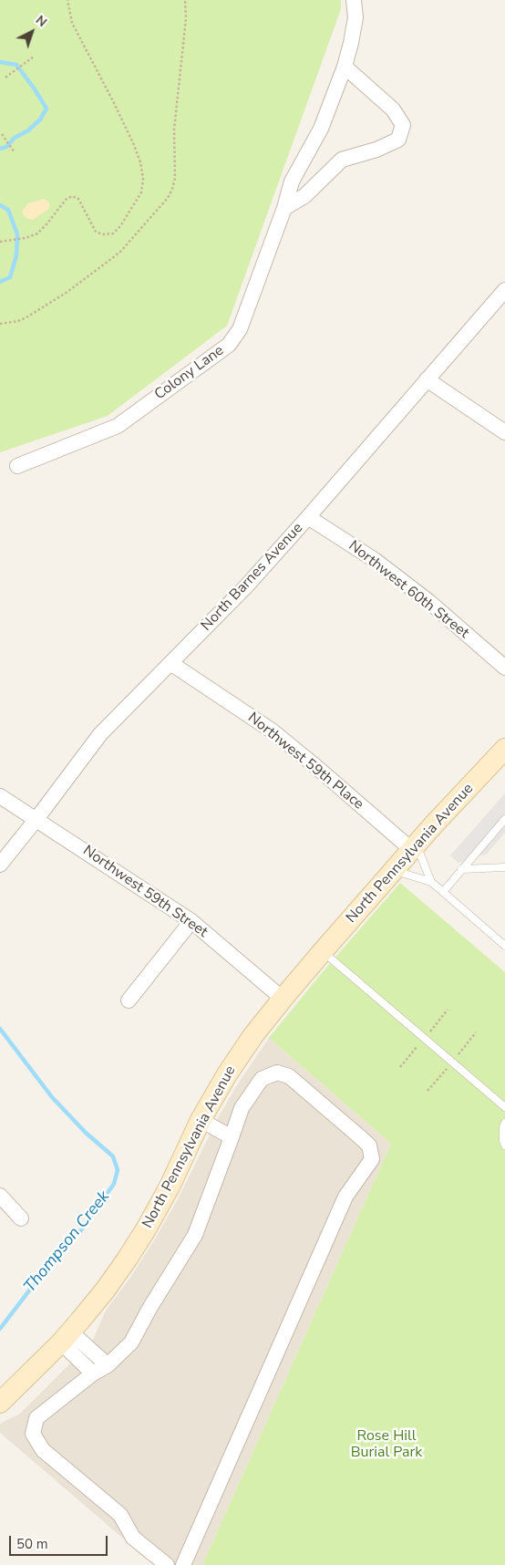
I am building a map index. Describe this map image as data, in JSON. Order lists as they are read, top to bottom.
{
  "streets": {
    "main road": ["North Pennsylvania Avenue"],
    "street": [
      "Colony Lane",
      "North Barnes Avenue",
      "Northwest 60th Street",
      "Northwest 59th Place",
      "Northwest 59th Street"
    ]
  },
  "crossings": [
    ["North Barnes Avenue", "Northwest 60th Street"],
    ["North Barnes Avenue", "Northwest 59th Place"],
    ["North Barnes Avenue", "Northwest 59th Street"],
    ["Northwest 59th Place", "North Pennsylvania Avenue"],
    ["North Pennsylvania Avenue", "Northwest 59th Street"]
  ],
  "water": ["Thompson Creek"],
  "parks": ["Rose Hill Burial Park"],
  "scale_bar": "50 m",
  "north": "top right"
}
